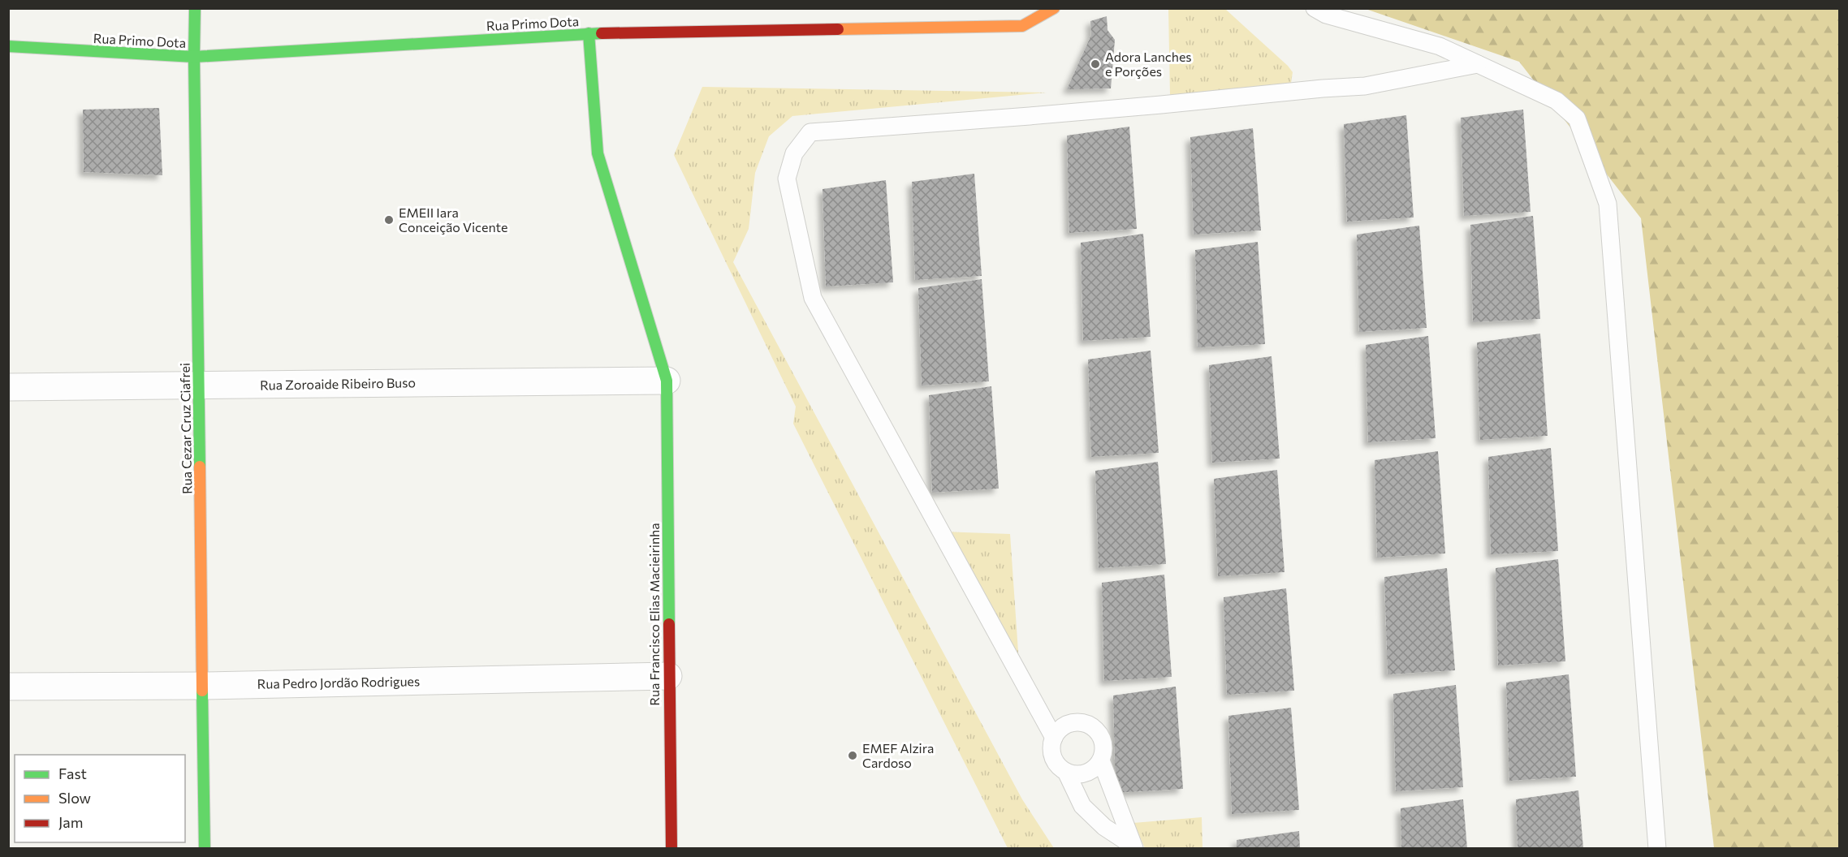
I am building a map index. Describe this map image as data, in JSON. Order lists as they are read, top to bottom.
{
  "streets": {
    "street": [
      "Rua Primo Dota",
      "Rua Zoroaide Ribeiro Buso",
      "Rua Cezar Cruz Ciafrei",
      "Rua Francisco Elias Macieirinha",
      "Rua Pedro Jordão Rodrigues"
    ]
  },
  "crossings": [
    ["Rua Primo Dota", "Rua Cezar Cruz Ciafrei"],
    ["Rua Primo Dota", "Rua Francisco Elias Macieirinha"],
    ["Rua Zoroaide Ribeiro Buso", "Rua Cezar Cruz Ciafrei"],
    ["Rua Zoroaide Ribeiro Buso", "Rua Francisco Elias Macieirinha"],
    ["Rua Cezar Cruz Ciafrei", "Rua Pedro Jordão Rodrigues"],
    ["Rua Francisco Elias Macieirinha", "Rua Pedro Jordão Rodrigues"]
  ],
  "places": ["Adora Lanches e Porções", "EMEII Iara Conceição Vicente", "EMEF Alzira Cardoso"],
  "legend": ["Fast", "Slow", "Jam"]
}
